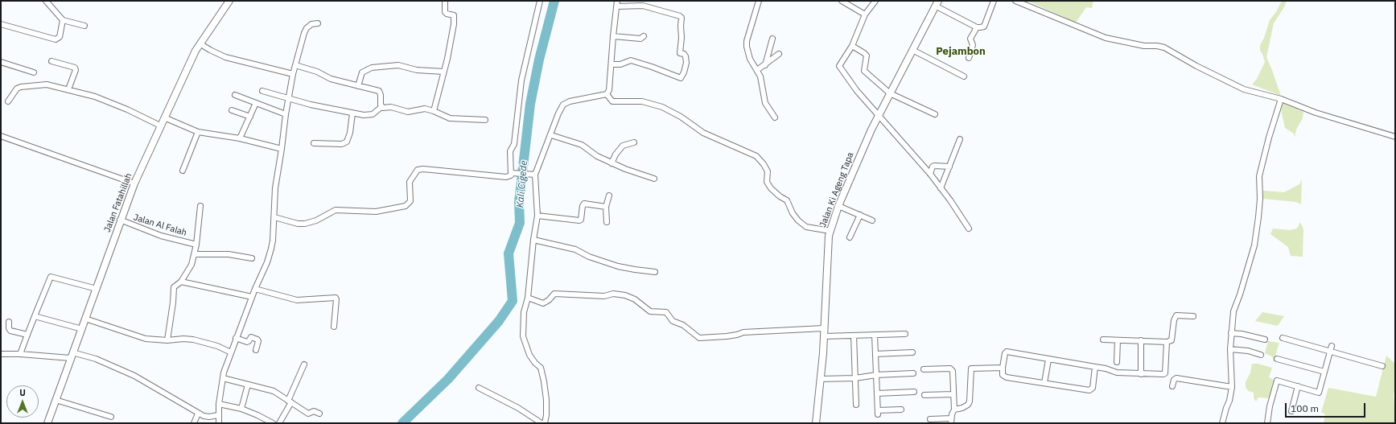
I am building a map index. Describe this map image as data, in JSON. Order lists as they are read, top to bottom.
{
  "streets": {
    "street": ["Jalan Ki Ageng Tapa", "Jalan Fatahillah", "Jalan Al Falah"]
  },
  "crossings": [
    ["Jalan Fatahillah", "Jalan Al Falah"]
  ],
  "districts": ["Pejambon"],
  "water": ["Kali Cigede"],
  "scale_bar": "100 m",
  "north": "top"
}
